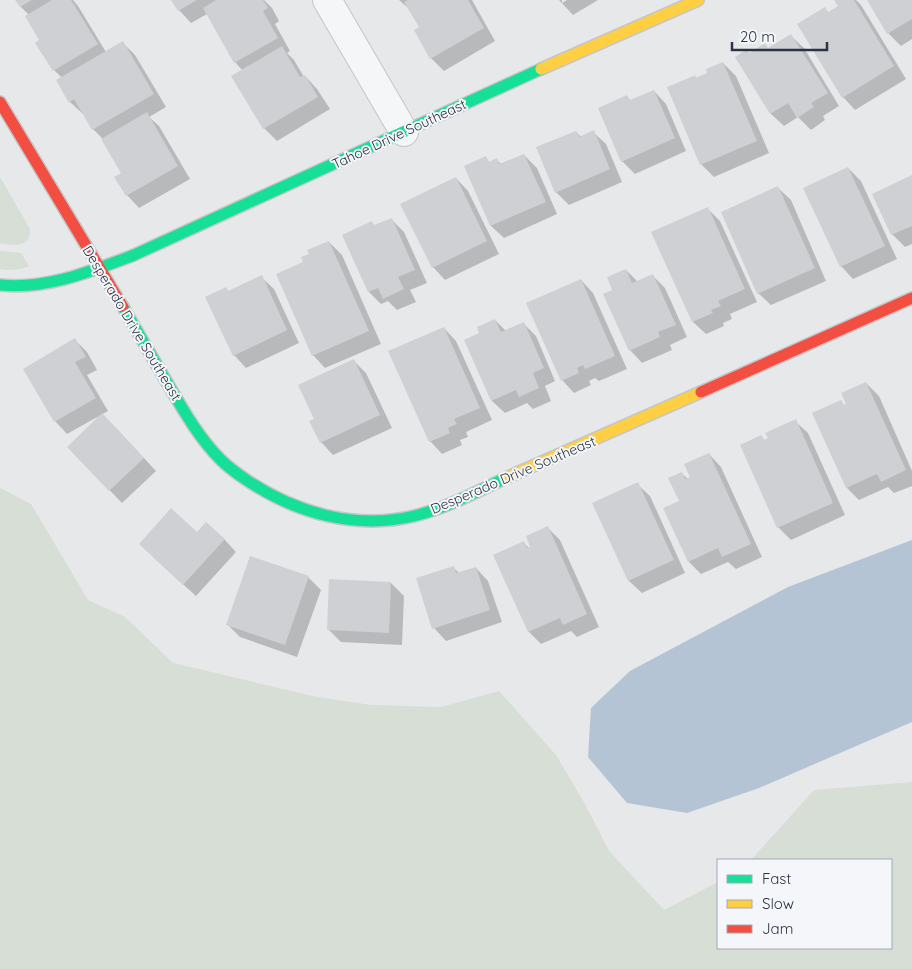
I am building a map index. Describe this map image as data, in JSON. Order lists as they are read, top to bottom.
{
  "streets": {
    "street": ["Tahoe Drive Southeast", "Desperado Drive Southeast"]
  },
  "crossings": [
    ["Tahoe Drive Southeast", "Desperado Drive Southeast"]
  ],
  "legend": ["Fast", "Slow", "Jam"],
  "scale_bar": "20 m"
}
